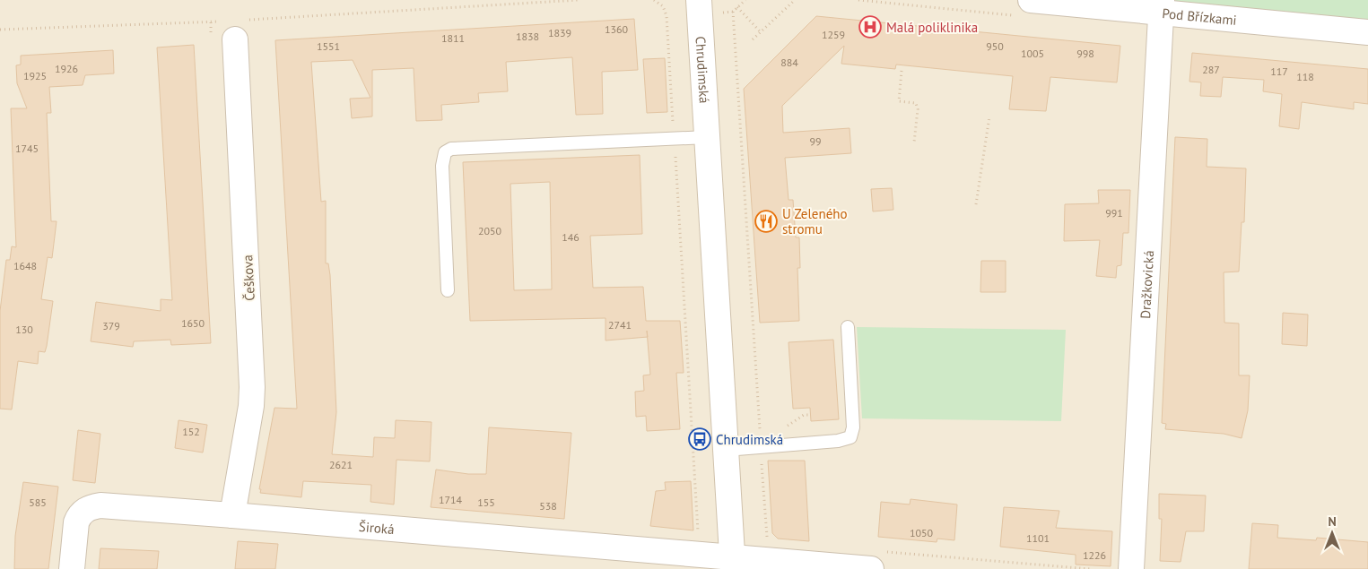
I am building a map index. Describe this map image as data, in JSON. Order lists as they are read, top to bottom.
{
  "streets": {
    "street": [
      "Pod Břízkami",
      "Chrudimská",
      "Češkova",
      "Dražkovická",
      "Široká"
    ]
  },
  "crossings": [
    ["Pod Břízkami", "Dražkovická"],
    ["Chrudimská", "Široká"],
    ["Češkova", "Široká"]
  ],
  "places": {
    "hospital": ["Malá poliklinika"],
    "restaurant": ["U Zeleného stromu"],
    "bus stop": ["Chrudimská"]
  },
  "house_numbers": [
    "1360",
    "1839",
    "1259",
    "1838",
    "1811",
    "1551",
    "950",
    "1005",
    "998",
    "884",
    "1926",
    "287",
    "117",
    "1925",
    "118",
    "99",
    "1745",
    "991",
    "2050",
    "146",
    "1648",
    "1650",
    "2741",
    "379",
    "130",
    "152",
    "2621",
    "1714",
    "585",
    "155",
    "538",
    "1050",
    "1101",
    "1226"
  ],
  "north": "top"
}
